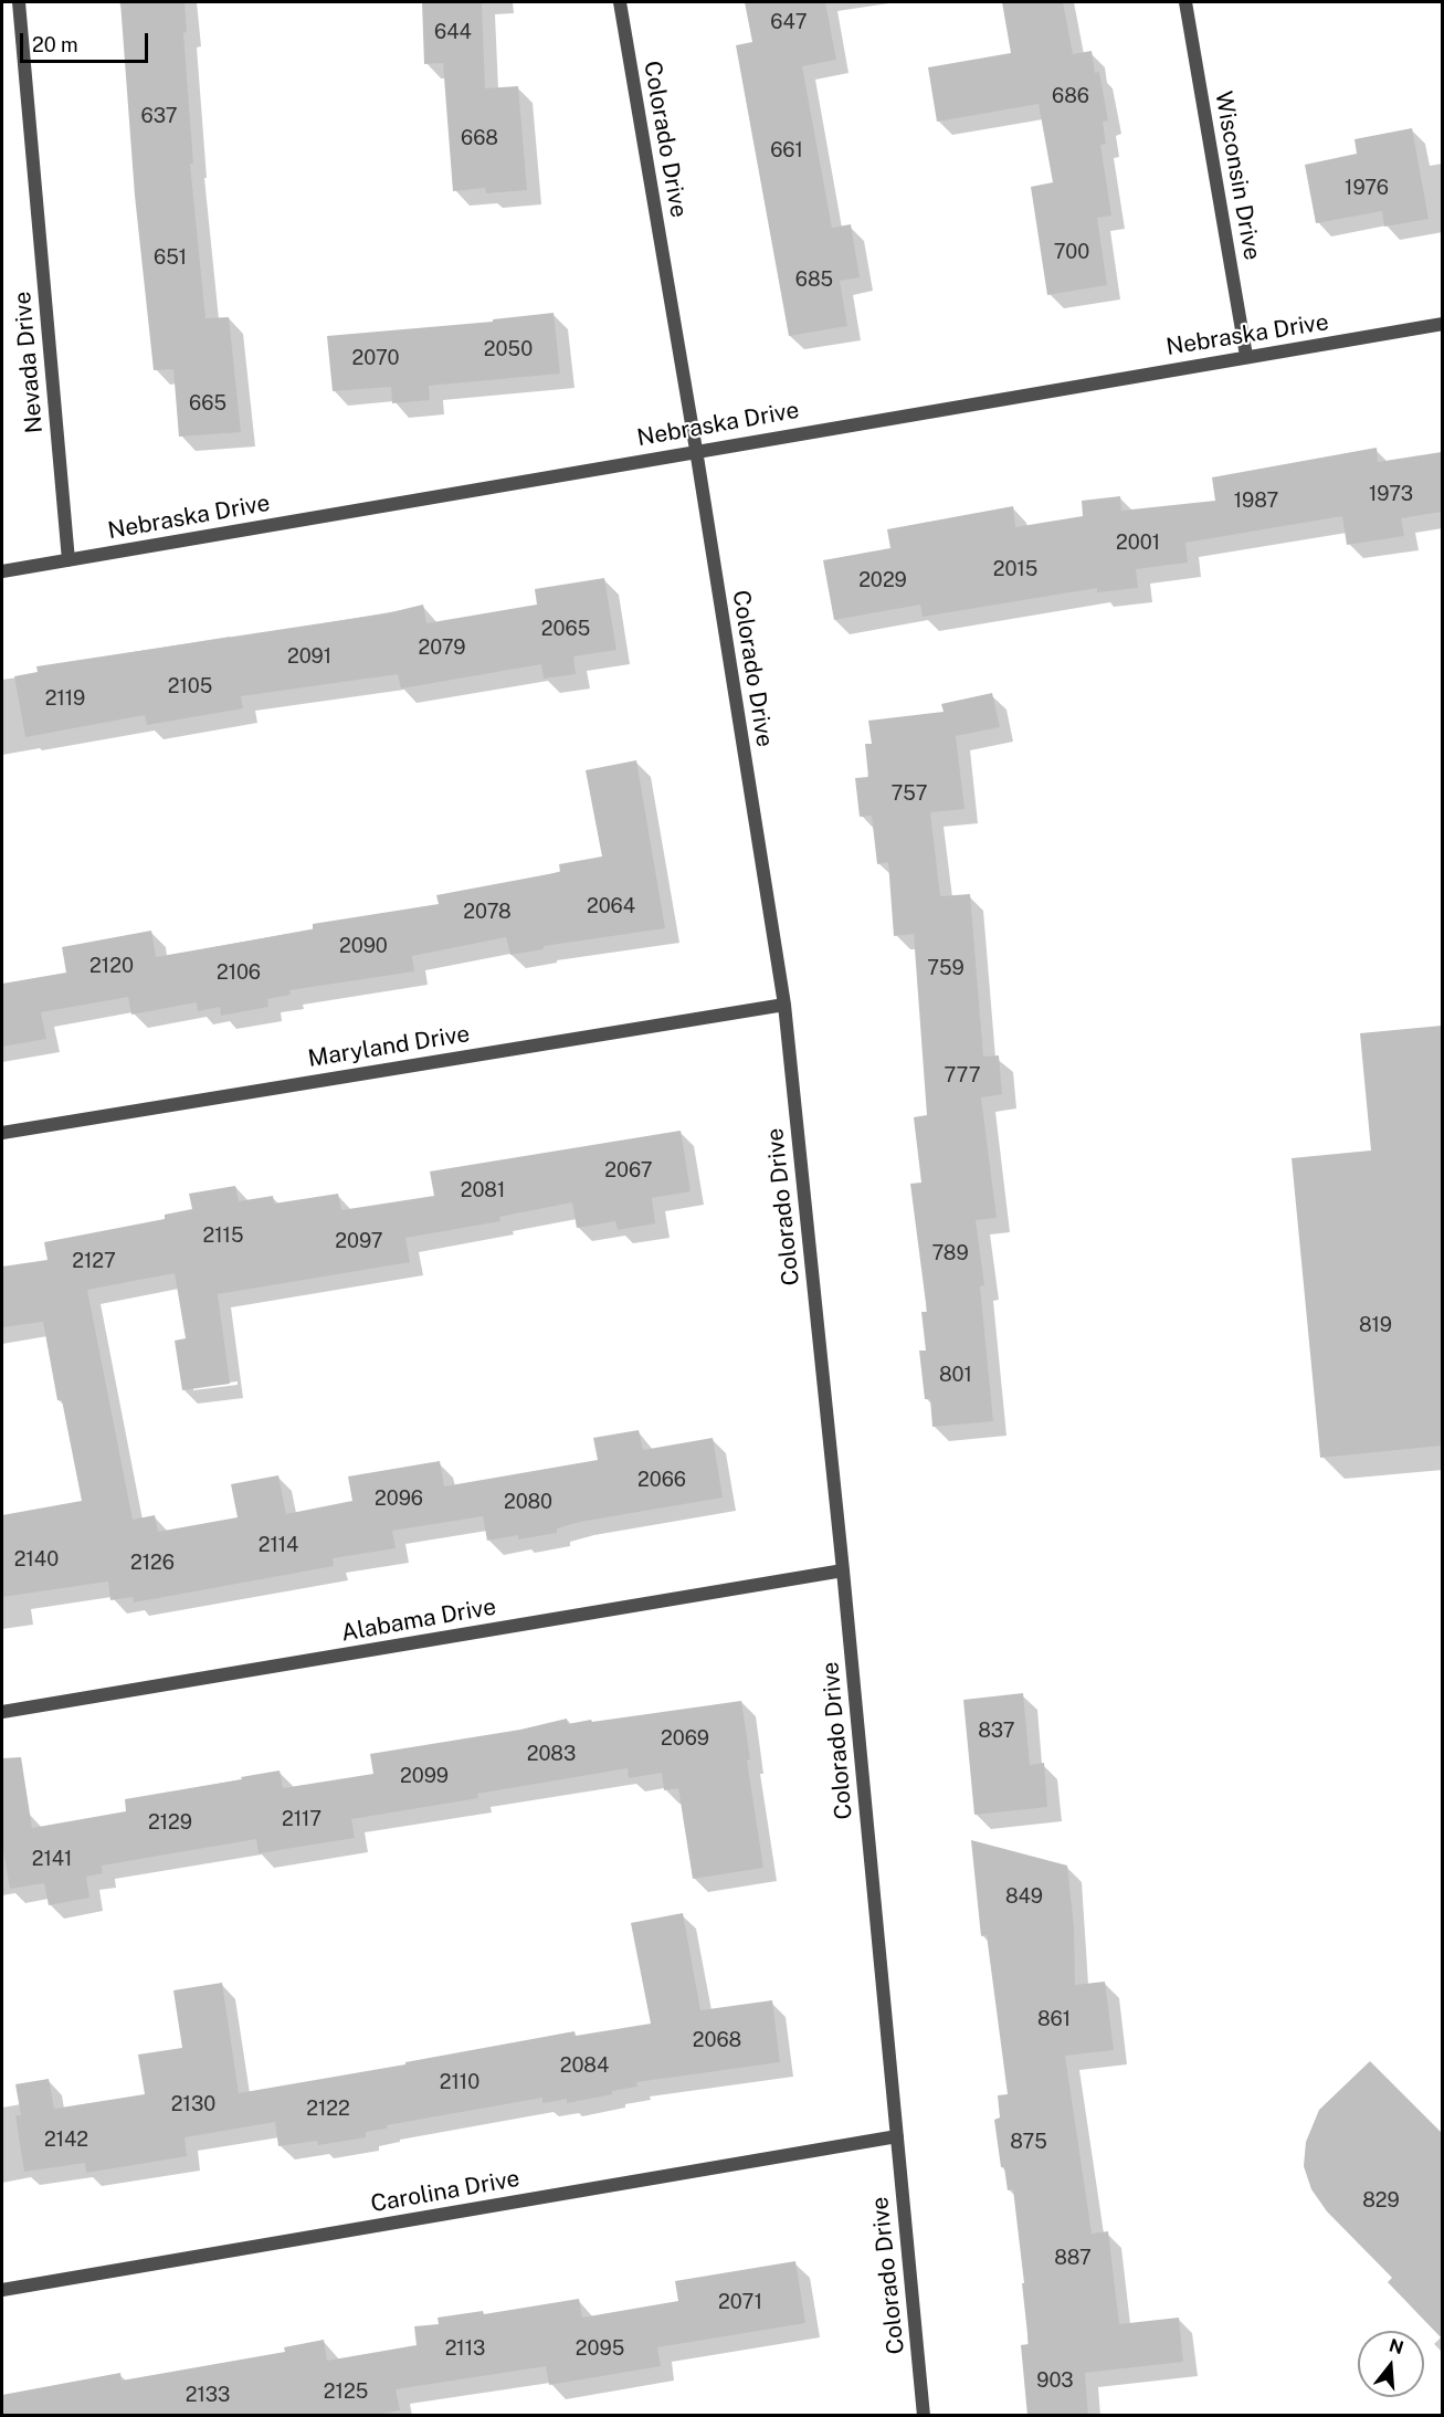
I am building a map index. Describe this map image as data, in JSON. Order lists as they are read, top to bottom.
{
  "streets": {
    "street": [
      "Colorado Drive",
      "Wisconsin Drive",
      "Nebraska Drive",
      "Nevada Drive",
      "Maryland Drive",
      "Alabama Drive",
      "Carolina Drive"
    ]
  },
  "crossings": [
    ["Colorado Drive", "Nebraska Drive"],
    ["Colorado Drive", "Maryland Drive"],
    ["Colorado Drive", "Alabama Drive"],
    ["Colorado Drive", "Carolina Drive"],
    ["Wisconsin Drive", "Nebraska Drive"],
    ["Nebraska Drive", "Nevada Drive"]
  ],
  "house_numbers": [
    "647",
    "644",
    "686",
    "637",
    "668",
    "661",
    "1976",
    "700",
    "651",
    "685",
    "2050",
    "2070",
    "665",
    "1973",
    "1987",
    "2001",
    "2015",
    "2029",
    "2065",
    "2079",
    "2091",
    "2105",
    "2119",
    "757",
    "2064",
    "2078",
    "2090",
    "2120",
    "759",
    "2106",
    "777",
    "2067",
    "2081",
    "2115",
    "2097",
    "789",
    "2127",
    "819",
    "801",
    "2066",
    "2096",
    "2080",
    "2114",
    "2140",
    "2126",
    "837",
    "2069",
    "2083",
    "2099",
    "2117",
    "2129",
    "2141",
    "849",
    "861",
    "2068",
    "2084",
    "2110",
    "2130",
    "2122",
    "2142",
    "875",
    "829",
    "887",
    "2071",
    "2113",
    "2095",
    "903",
    "2125",
    "2133"
  ],
  "scale_bar": "20 m",
  "north": "top"
}
